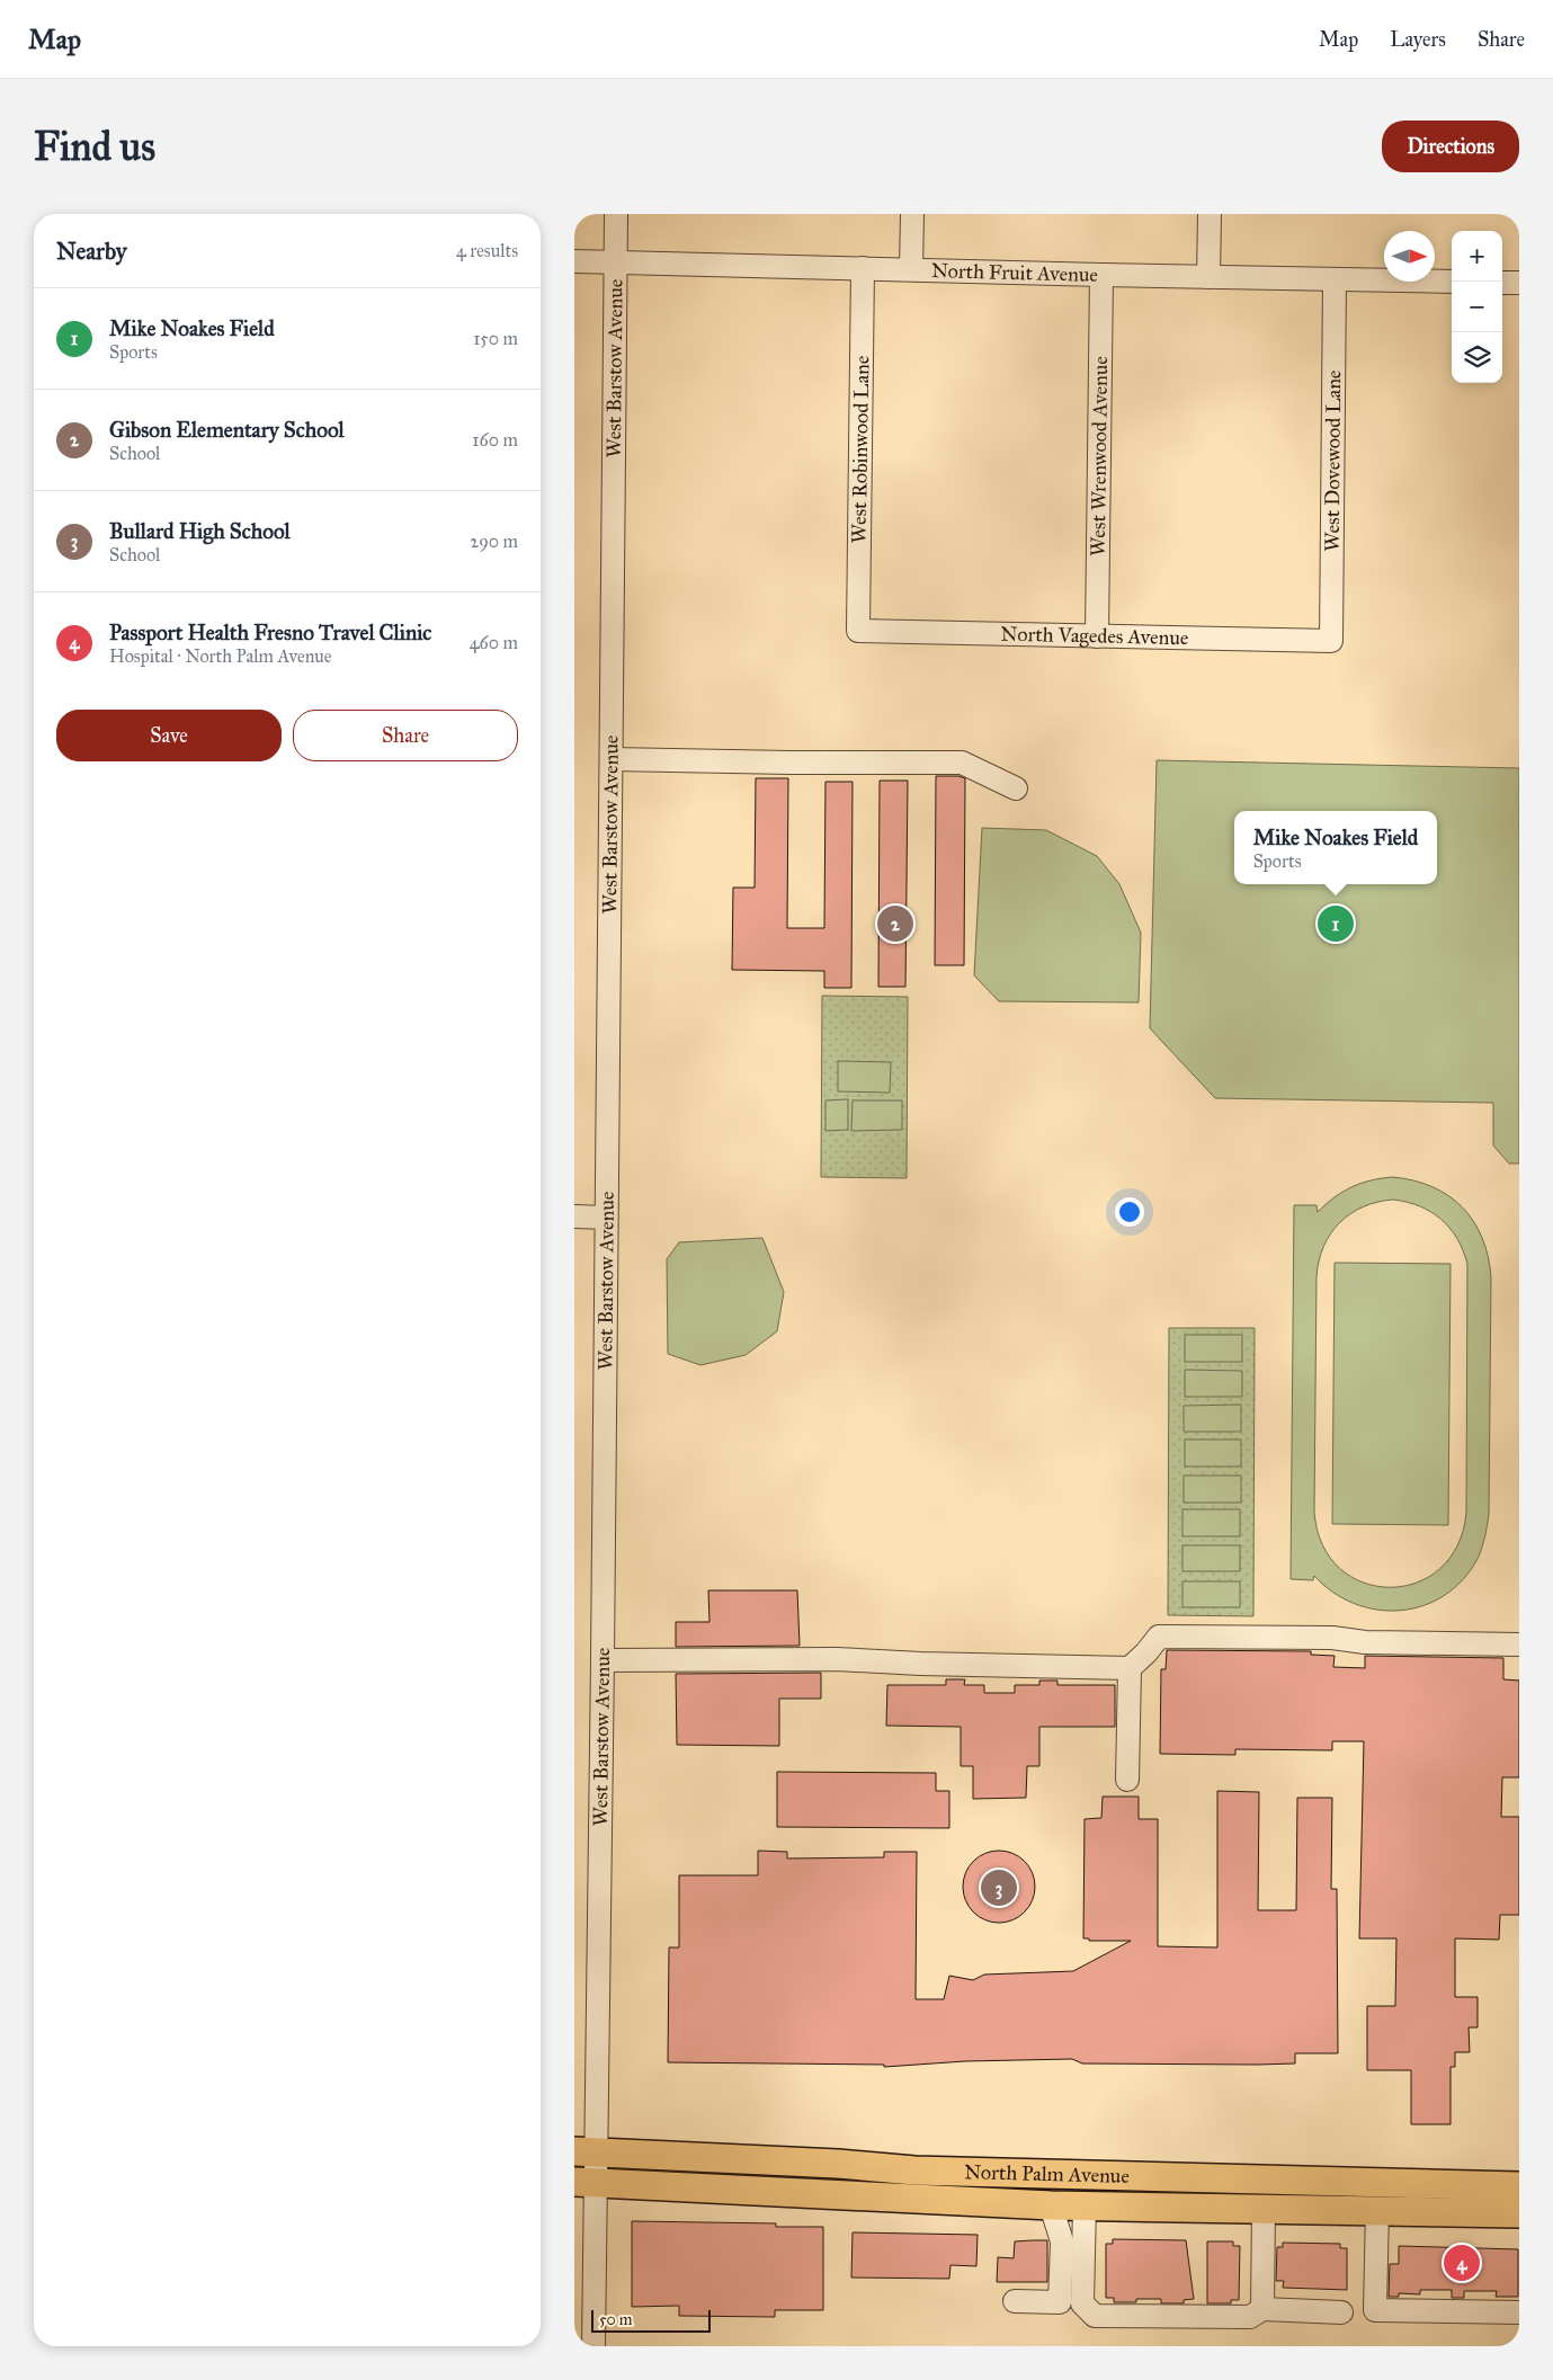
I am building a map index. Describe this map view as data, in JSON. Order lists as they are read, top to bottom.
{
  "streets": {
    "main road": ["North Palm Avenue"],
    "street": [
      "North Fruit Avenue",
      "West Barstow Avenue",
      "West Robinwood Lane",
      "West Wrenwood Avenue",
      "West Dovewood Lane",
      "North Vagedes Avenue"
    ]
  },
  "crossings": [
    ["North Fruit Avenue", "West Barstow Avenue"],
    ["North Fruit Avenue", "West Robinwood Lane"],
    ["North Fruit Avenue", "West Wrenwood Avenue"],
    ["North Fruit Avenue", "West Dovewood Lane"],
    ["West Barstow Avenue", "North Palm Avenue"],
    ["West Robinwood Lane", "North Vagedes Avenue"],
    ["West Wrenwood Avenue", "North Vagedes Avenue"],
    ["West Dovewood Lane", "North Vagedes Avenue"]
  ],
  "scale_bar": "50 m",
  "north": "right",
  "page": {
    "header": "Map",
    "nav": ["Map", "Layers", "Share"],
    "buttons": [
      "Directions",
      ["Save", "Share"]
    ],
    "title": "Find us",
    "heading": ["Nearby", "4 results"],
    "map_buttons": ["+", "−"],
    "list": [
      {
        "mark": "1",
        "name": "Mike Noakes Field",
        "note": "Sports",
        "value": "150 m"
      },
      {
        "mark": "2",
        "name": "Gibson Elementary School",
        "note": "School",
        "value": "160 m"
      },
      {
        "mark": "3",
        "name": "Bullard High School",
        "note": "School",
        "value": "290 m"
      },
      {
        "mark": "4",
        "name": "Passport Health Fresno Travel Clinic",
        "note": "Hospital · North Palm Avenue",
        "value": "460 m"
      }
    ],
    "popup": ["Mike Noakes Field", "Sports"],
    "pins": [
      "1",
      "2",
      "3",
      "4"
    ],
    "scale": "50 m"
  }
}
